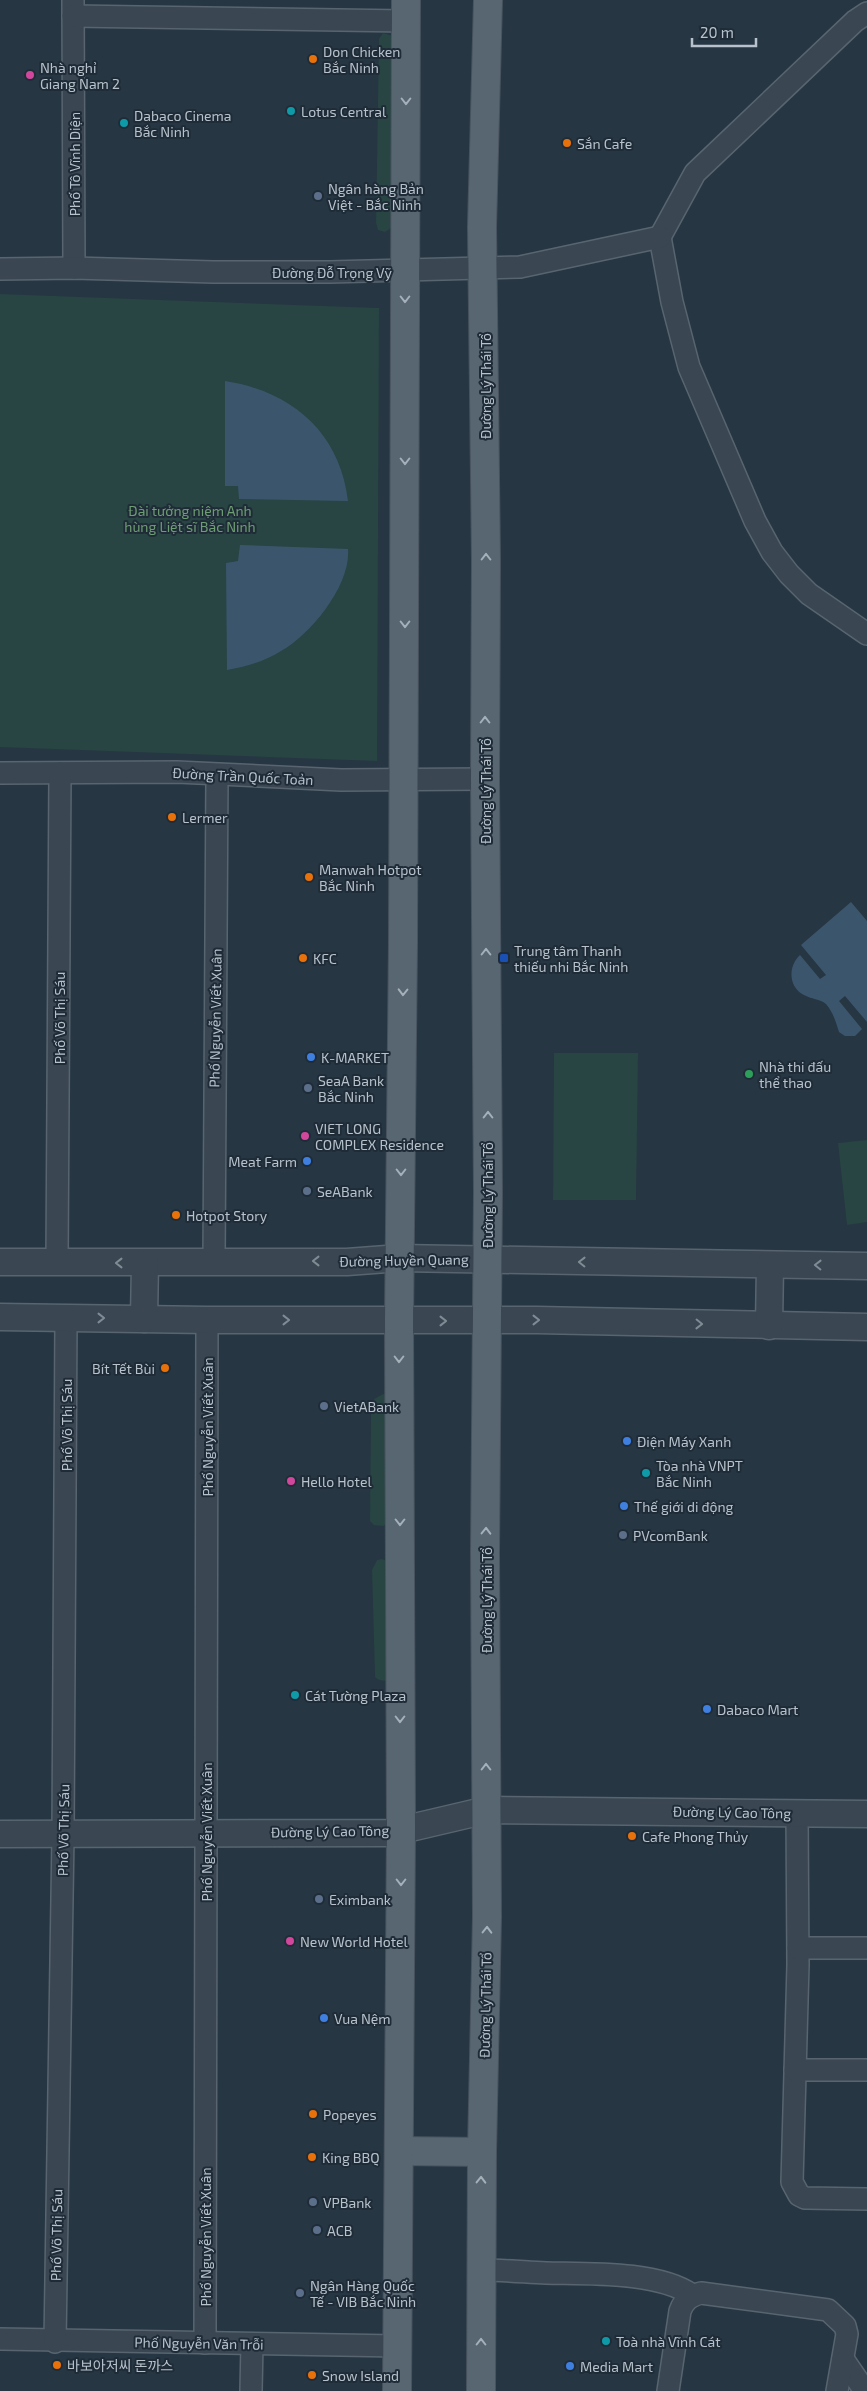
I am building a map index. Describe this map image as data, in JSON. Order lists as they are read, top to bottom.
{
  "streets": {
    "main road": ["Đường Lý Thái Tổ"],
    "street": [
      "Phố Tô Vĩnh Diện",
      "Đường Đỗ Trọng Vỹ",
      "Đường Trần Quốc Toản",
      "Phố Võ Thị Sáu",
      "Phố Nguyễn Viết Xuân",
      "Đường Huyền Quang",
      "Đường Lý Cao Tông",
      "Phố Nguyễn Văn Trỗi"
    ]
  },
  "crossings": [
    ["Phố Tô Vĩnh Diện", "Đường Đỗ Trọng Vỹ"],
    ["Đường Đỗ Trọng Vỹ", "Đường Lý Thái Tổ"],
    ["Đường Lý Thái Tổ", "Đường Trần Quốc Toản"],
    ["Đường Lý Thái Tổ", "Đường Huyền Quang"],
    ["Đường Lý Thái Tổ", "Đường Lý Cao Tông"],
    ["Đường Trần Quốc Toản", "Phố Võ Thị Sáu"],
    ["Đường Trần Quốc Toản", "Phố Nguyễn Viết Xuân"],
    ["Phố Võ Thị Sáu", "Đường Huyền Quang"],
    ["Phố Võ Thị Sáu", "Đường Lý Cao Tông"],
    ["Phố Võ Thị Sáu", "Phố Nguyễn Văn Trỗi"],
    ["Phố Nguyễn Viết Xuân", "Đường Huyền Quang"],
    ["Phố Nguyễn Viết Xuân", "Đường Lý Cao Tông"],
    ["Phố Nguyễn Viết Xuân", "Phố Nguyễn Văn Trỗi"]
  ],
  "parks": ["Đài tưởng niệm Anh hùng Liệt sĩ Bắc Ninh"],
  "places": {
    "other": [
      "Don Chicken Bắc Ninh",
      "Nhà nghỉ Giang Nam 2",
      "Lotus Central",
      "Dabaco Cinema Bắc Ninh",
      "Sắn Cafe",
      "Ngân hàng Bản Việt - Bắc Ninh",
      "Lermer",
      "Manwah Hotpot Bắc Ninh",
      "KFC",
      "K-MARKET",
      "Nhà thi đấu thể thao",
      "SeaA Bank Bắc Ninh",
      "VIET LONG COMPLEX Residence",
      "Meat Farm",
      "SeABank",
      "Hotpot Story",
      "Bít Tết Bùi",
      "VietABank",
      "Điện Máy Xanh",
      "Tòa nhà VNPT Bắc Ninh",
      "Hello Hotel",
      "Thế giới di động",
      "PVcomBank",
      "Cát Tường Plaza",
      "Dabaco Mart",
      "Cafe Phong Thủy",
      "Eximbank",
      "New World Hotel",
      "Vua Nệm",
      "Popeyes",
      "King BBQ",
      "VPBank",
      "ACB",
      "Ngân Hàng Quốc Tế - VIB Bắc Ninh",
      "Toà nhà Vĩnh Cát",
      "바보아저씨 돈까스",
      "Media Mart",
      "Snow Island"
    ],
    "transit": ["Trung tâm Thanh thiếu nhi Bắc Ninh"]
  },
  "scale_bar": "20 m"
}
